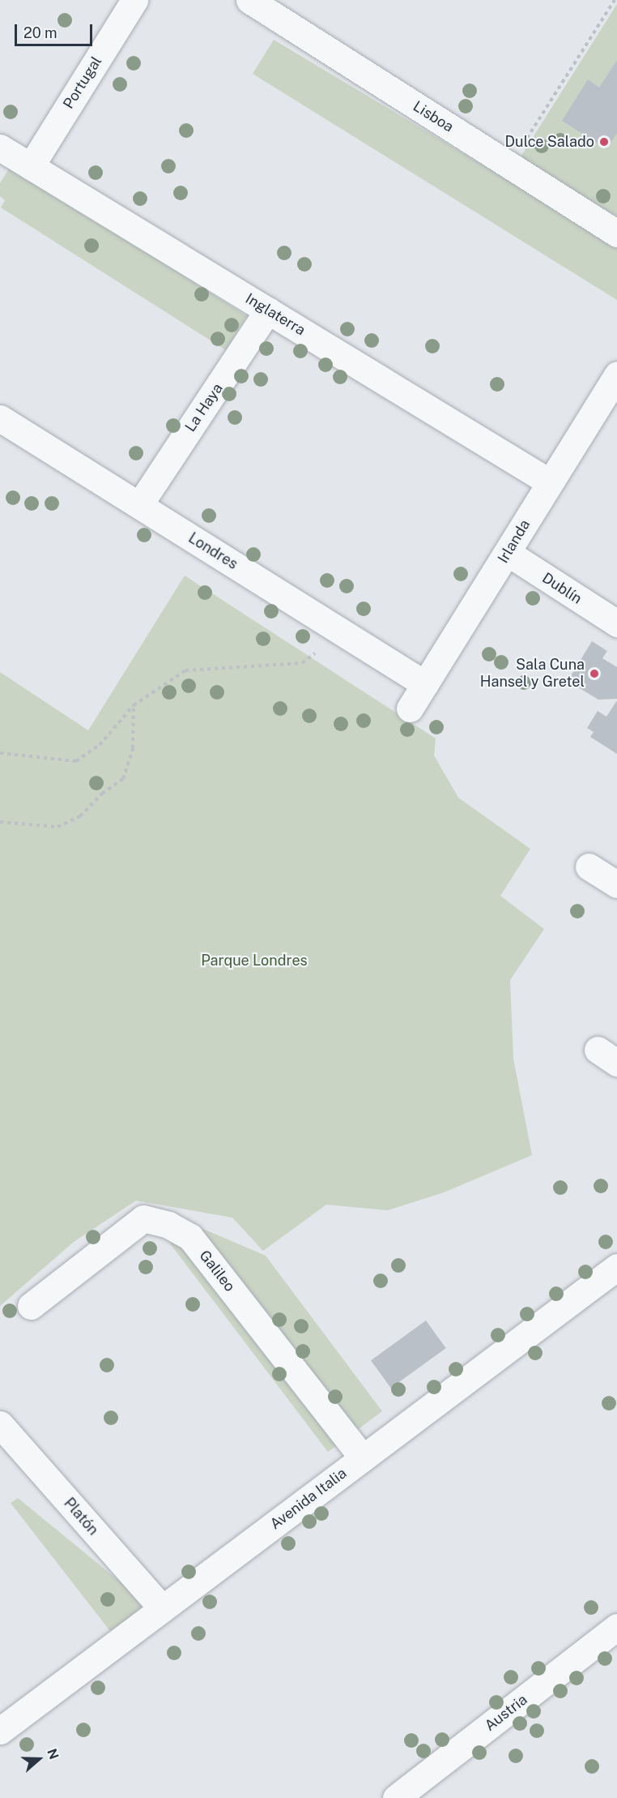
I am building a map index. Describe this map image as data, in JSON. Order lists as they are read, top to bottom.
{
  "streets": {
    "street": [
      "Portugal",
      "Lisboa",
      "Inglaterra",
      "La Haya",
      "Irlanda",
      "Londres",
      "Dublín",
      "Galileo",
      "Avenida Italia",
      "Platón",
      "Austria"
    ]
  },
  "crossings": [
    ["Portugal", "Inglaterra"],
    ["Inglaterra", "La Haya"],
    ["Inglaterra", "Irlanda"],
    ["La Haya", "Londres"],
    ["Irlanda", "Londres"],
    ["Irlanda", "Dublín"],
    ["Galileo", "Avenida Italia"],
    ["Avenida Italia", "Platón"]
  ],
  "parks": ["Parque Londres"],
  "places": ["Dulce Salado", "Sala Cuna Hansel y Gretel"],
  "scale_bar": "20 m",
  "north": "right"
}
